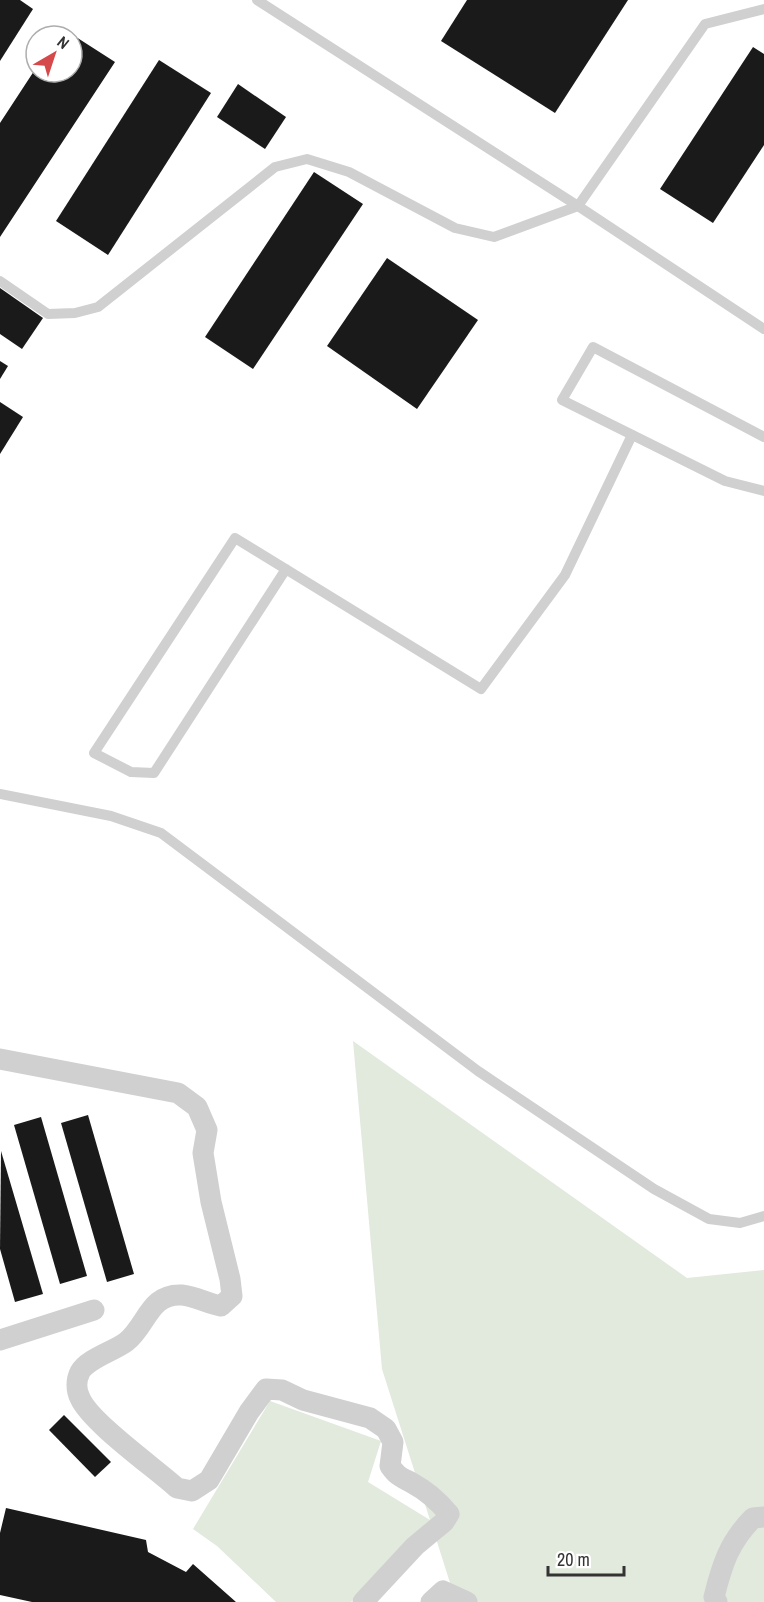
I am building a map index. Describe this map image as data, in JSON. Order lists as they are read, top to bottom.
{
  "scale_bar": "20 m",
  "north": "top right"
}
